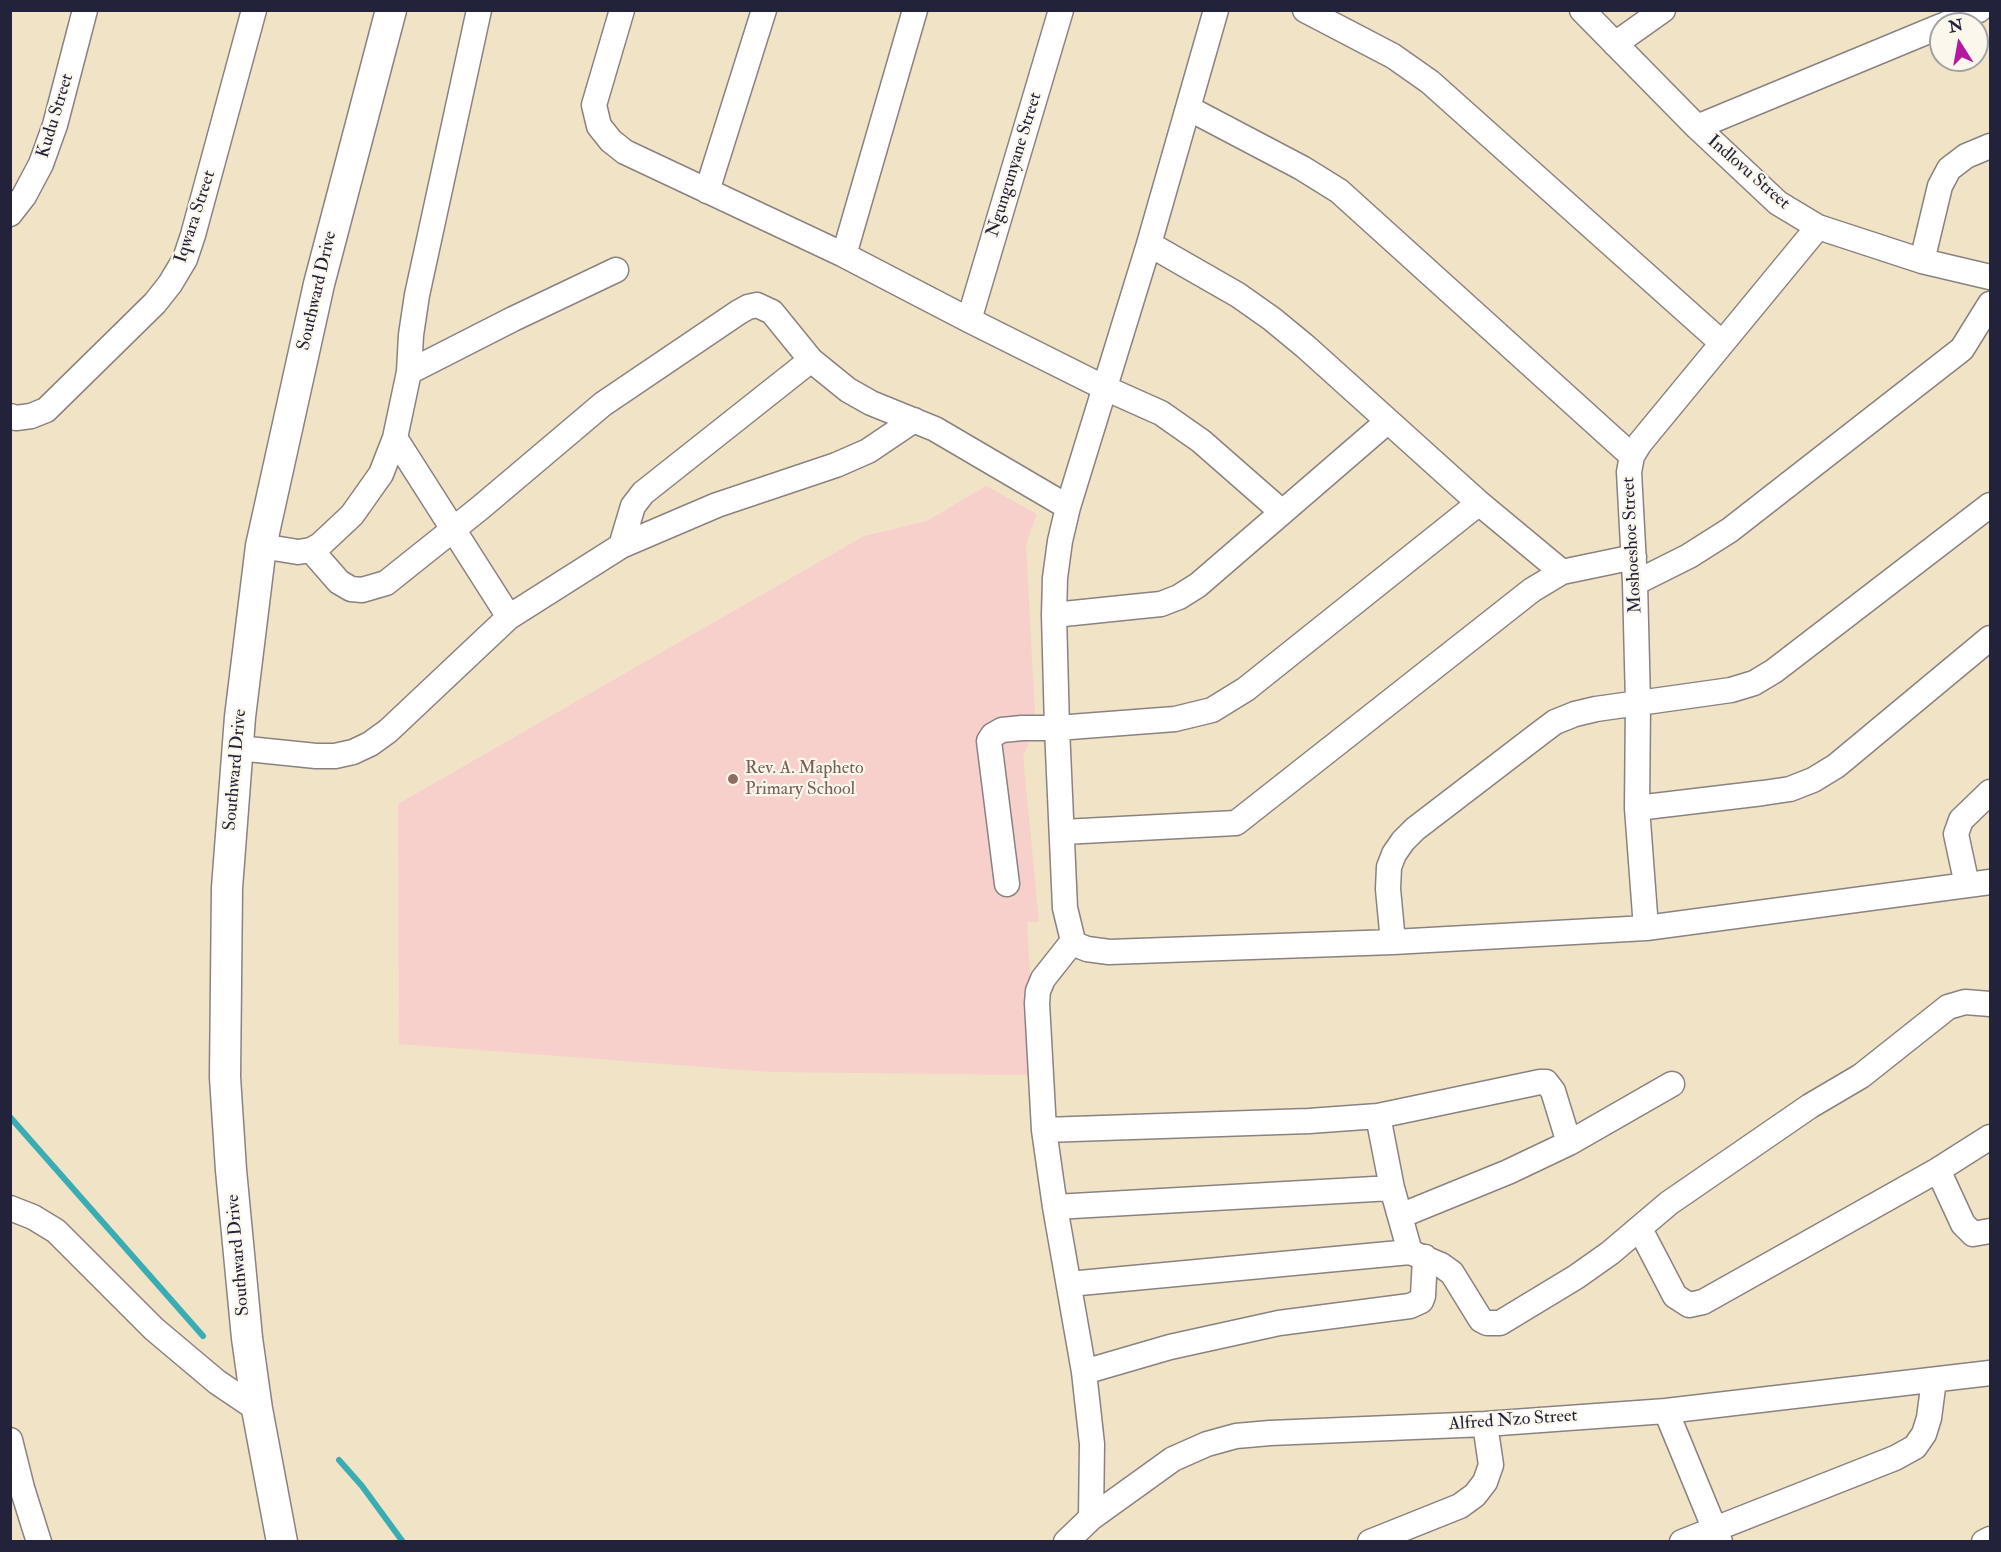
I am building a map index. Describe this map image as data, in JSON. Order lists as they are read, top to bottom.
{
  "streets": {
    "main road": ["Southward Drive"],
    "street": [
      "Kudu Street",
      "Ngungunyane Street",
      "Indlovu Street",
      "Iqwara Street",
      "Moshoeshoe Street",
      "Alfred Nzo Street"
    ]
  },
  "crossings": [
    ["Indlovu Street", "Moshoeshoe Street"]
  ],
  "places": ["Rev. A. Mapheto Primary School"],
  "north": "top"
}
